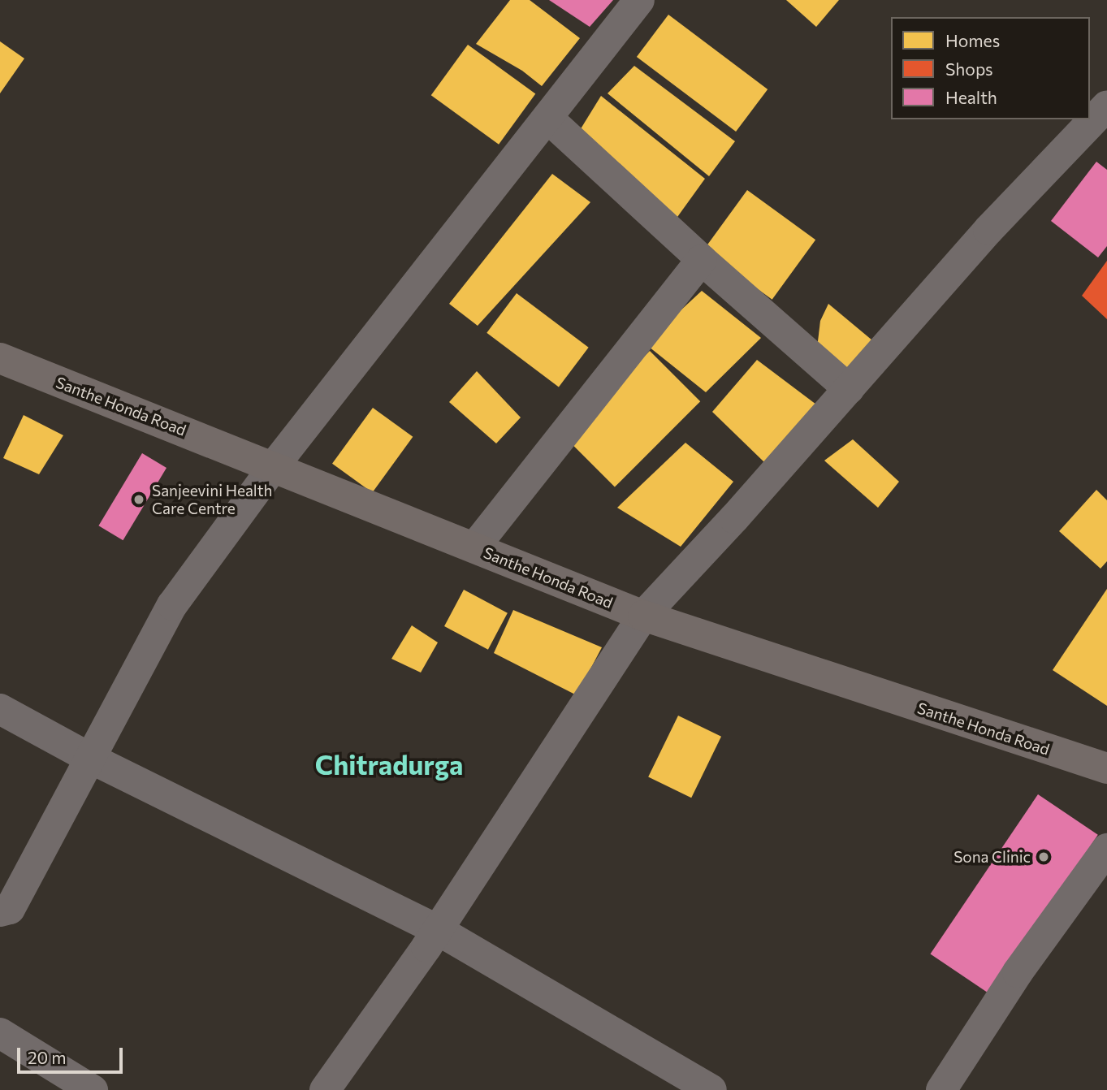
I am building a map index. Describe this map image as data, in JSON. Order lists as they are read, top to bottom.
{
  "streets": {
    "main road": ["Santhe Honda Road"]
  },
  "districts": ["Chitradurga"],
  "places": ["Sanjeevini Health Care Centre", "Sona Clinic"],
  "legend": ["Homes", "Shops", "Health"],
  "scale_bar": "20 m"
}
